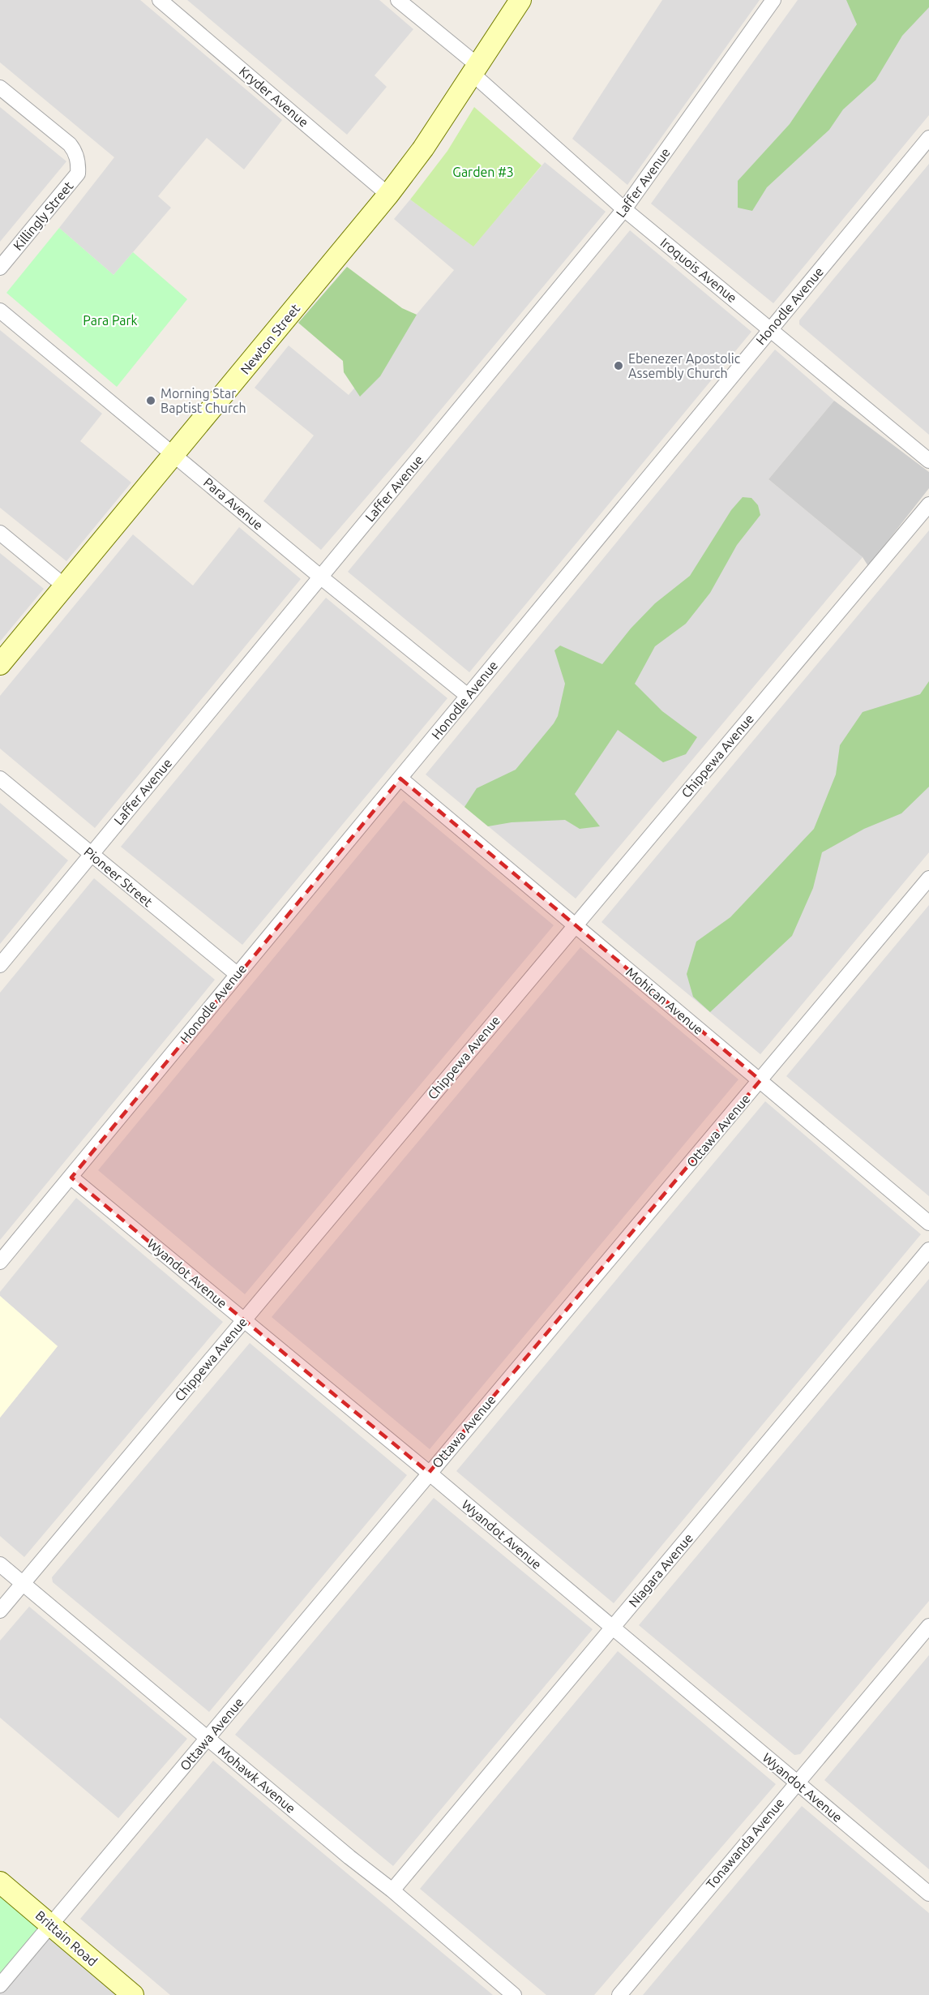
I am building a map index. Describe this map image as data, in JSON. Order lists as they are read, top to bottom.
{
  "streets": {
    "street": [
      "Kryder Avenue",
      "Laffer Avenue",
      "Killingly Street",
      "Iroquois Avenue",
      "Honodle Avenue",
      "Newton Street",
      "Para Avenue",
      "Chippewa Avenue",
      "Pioneer Street",
      "Mohican Avenue",
      "Ottawa Avenue",
      "Wyandot Avenue",
      "Niagara Avenue",
      "Mohawk Avenue",
      "Tonawanda Avenue",
      "Brittain Road"
    ]
  },
  "crossings": [
    ["Kryder Avenue", "Newton Street"],
    ["Laffer Avenue", "Iroquois Avenue"],
    ["Laffer Avenue", "Para Avenue"],
    ["Laffer Avenue", "Pioneer Street"],
    ["Iroquois Avenue", "Honodle Avenue"],
    ["Iroquois Avenue", "Newton Street"],
    ["Honodle Avenue", "Para Avenue"],
    ["Honodle Avenue", "Pioneer Street"],
    ["Honodle Avenue", "Mohican Avenue"],
    ["Honodle Avenue", "Wyandot Avenue"],
    ["Newton Street", "Para Avenue"],
    ["Chippewa Avenue", "Mohican Avenue"],
    ["Chippewa Avenue", "Wyandot Avenue"],
    ["Chippewa Avenue", "Mohawk Avenue"],
    ["Mohican Avenue", "Ottawa Avenue"],
    ["Ottawa Avenue", "Wyandot Avenue"],
    ["Ottawa Avenue", "Mohawk Avenue"],
    ["Ottawa Avenue", "Brittain Road"],
    ["Wyandot Avenue", "Niagara Avenue"],
    ["Wyandot Avenue", "Tonawanda Avenue"],
    ["Niagara Avenue", "Mohawk Avenue"]
  ],
  "parks": ["Garden #3", "Para Park"],
  "places": ["Ebenezer Apostolic Assembly Church", "Morning Star Baptist Church"]
}
